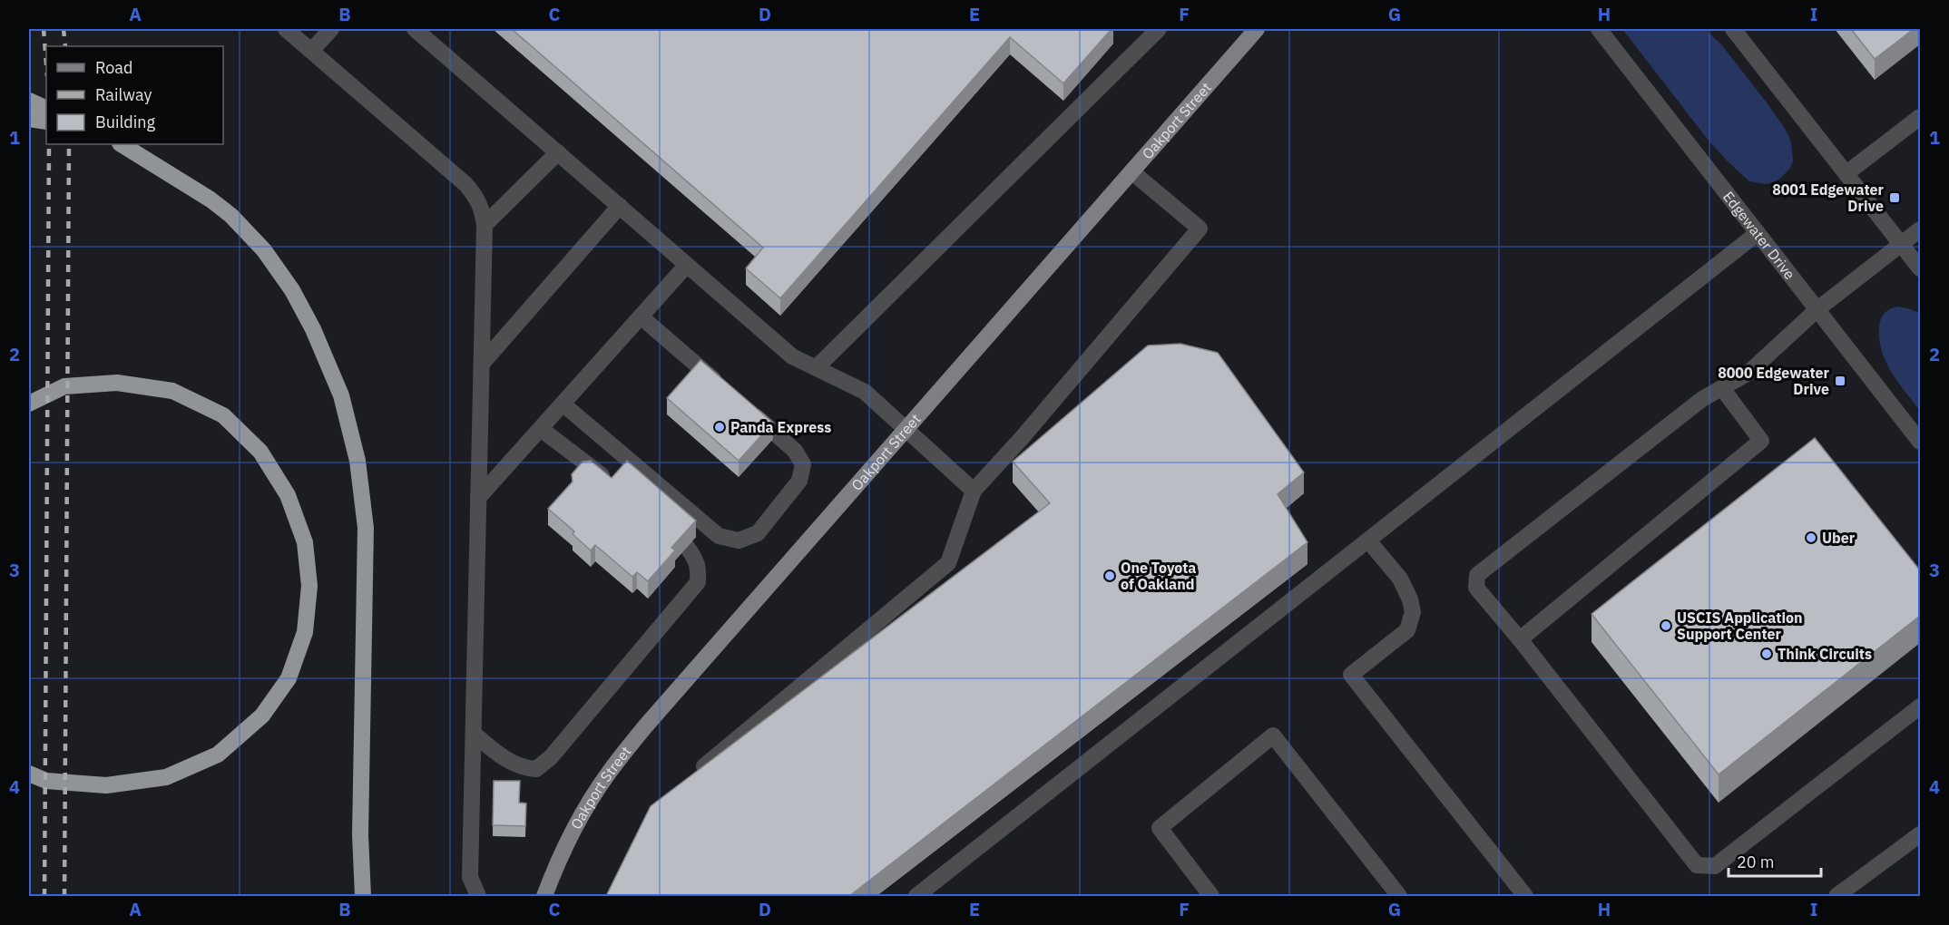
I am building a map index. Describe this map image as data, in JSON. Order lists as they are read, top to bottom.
{
  "streets": {
    "main road": ["Oakport Street"],
    "street": ["Edgewater Drive"]
  },
  "places": {
    "transit": ["8001 Edgewater Drive", "8000 Edgewater Drive"],
    "other": [
      "Panda Express",
      "Uber",
      "One Toyota of Oakland",
      "USCIS Application Support Center",
      "Think Circuits"
    ]
  },
  "legend": ["Road", "Railway", "Building"],
  "scale_bar": "20 m",
  "grid": {
    "columns": [
      "A",
      "B",
      "C",
      "D",
      "E",
      "F",
      "G",
      "H",
      "I"
    ],
    "rows": [
      "1",
      "2",
      "3",
      "4"
    ]
  }
}
